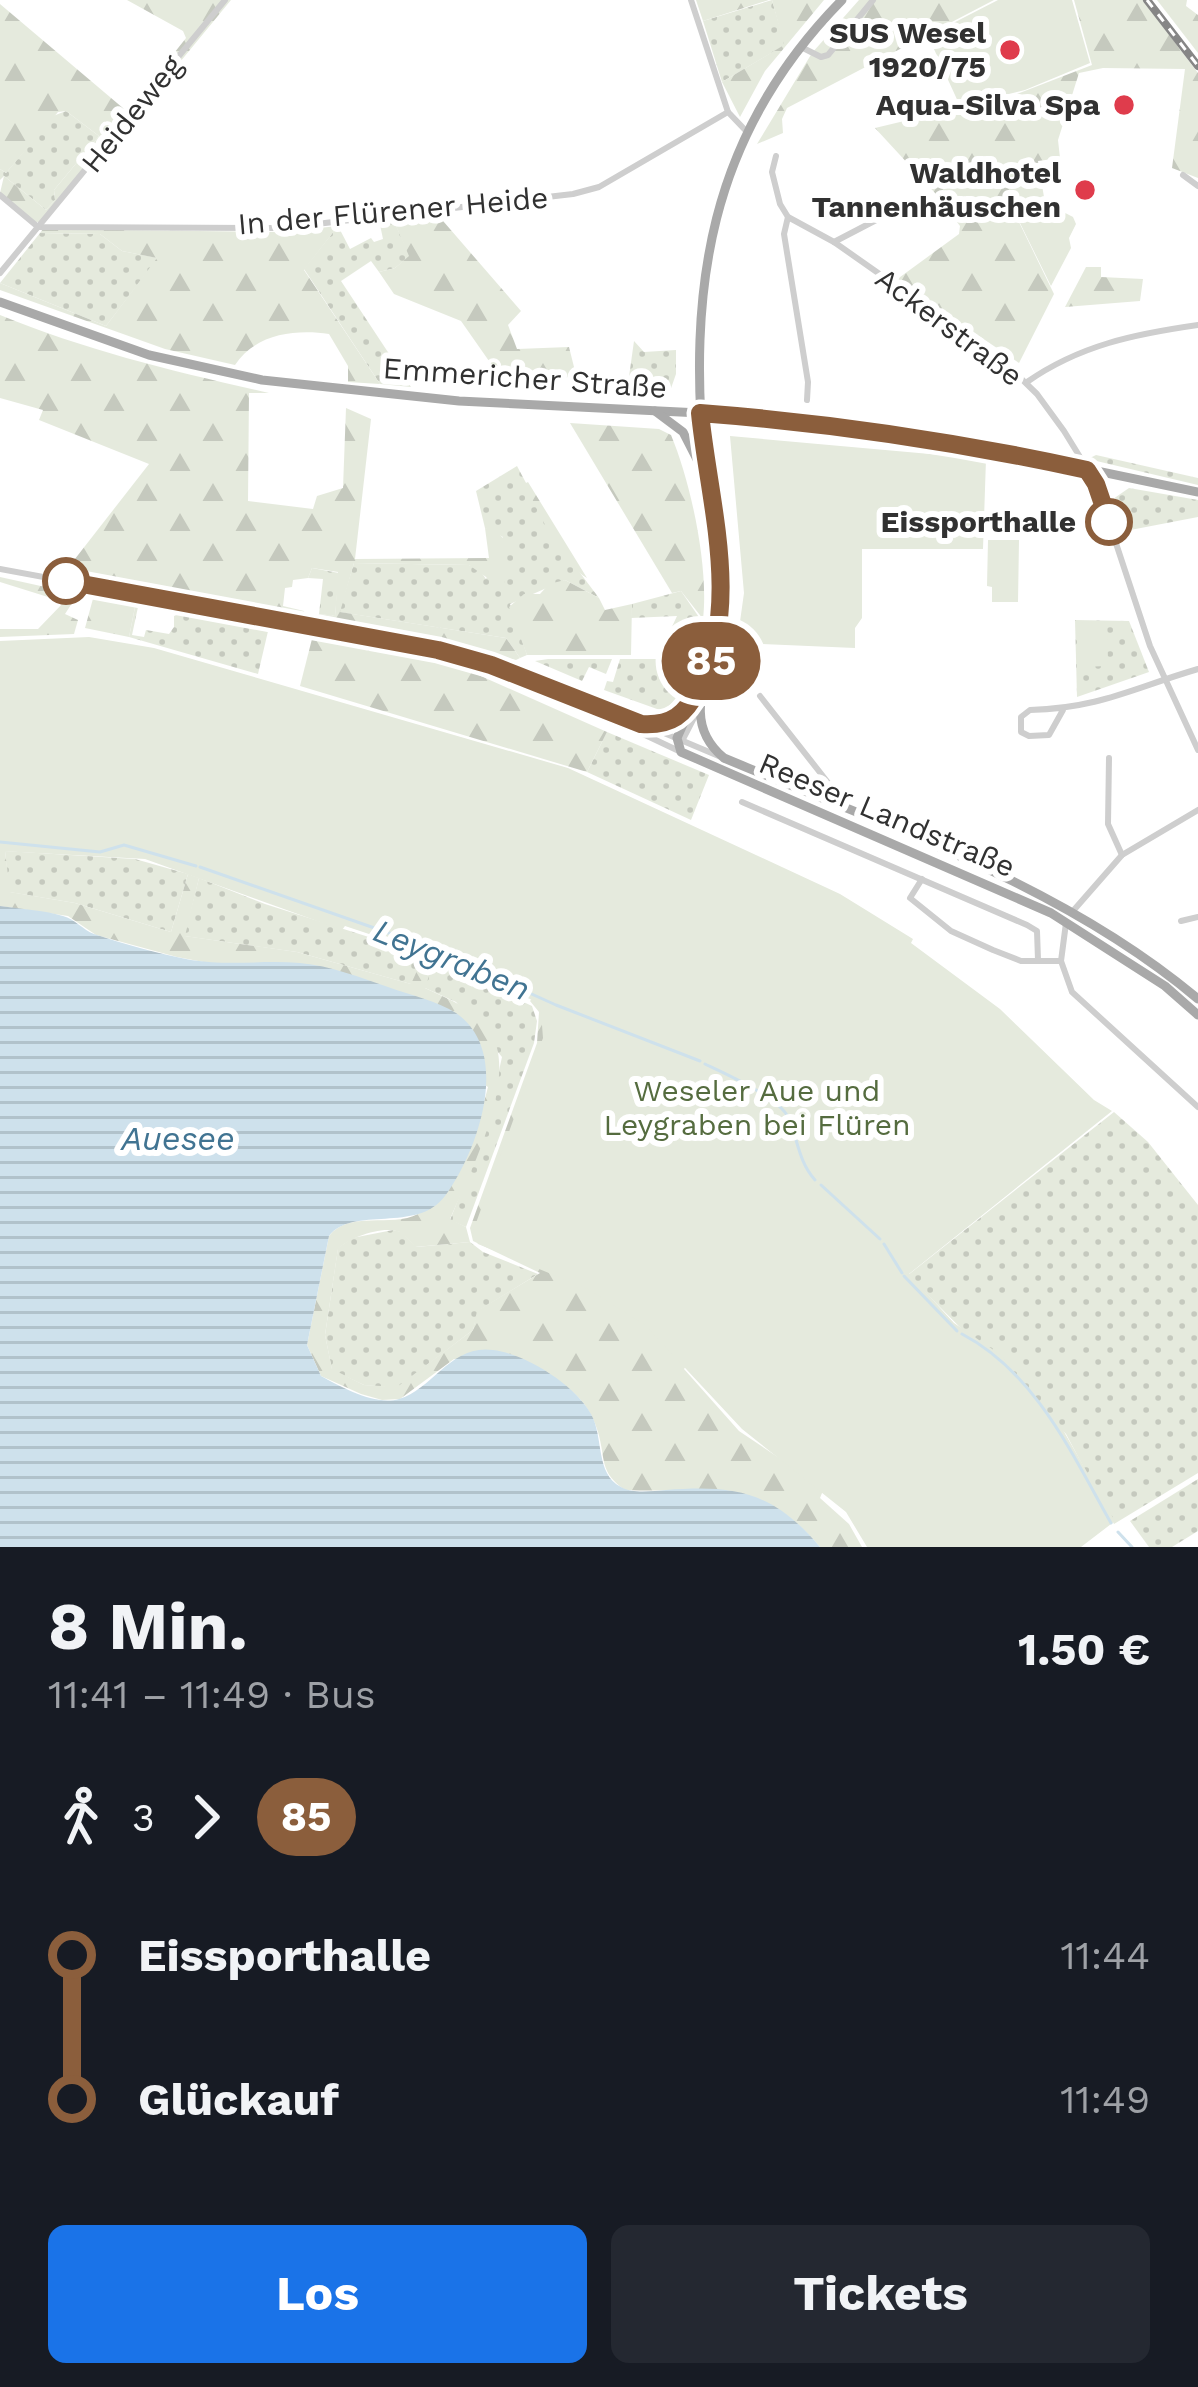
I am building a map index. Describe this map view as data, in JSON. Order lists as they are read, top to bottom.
{
  "streets": {
    "main road": ["Emmericher Straße", "Reeser Landstraße"],
    "street": ["Heideweg", "In der Flürener Heide", "Ackerstraße"]
  },
  "crossings": [
    ["Heideweg", "In der Flürener Heide"],
    ["Ackerstraße", "Emmericher Straße"]
  ],
  "water": ["Leygraben", "Auesee"],
  "parks": ["Weseler Aue und Leygraben bei Flüren"],
  "places": [
    "SUS Wesel 1920/75",
    "Aqua-Silva Spa",
    "Waldhotel Tannenhäuschen",
    "Eissporthalle"
  ],
  "lines": ["bus line 85"],
  "page": {
    "on_map": "85",
    "heading": ["8 Min.", "11:41 – 11:49 · Bus", "1.50 €"],
    "legs": ["3", "85"],
    "list": [
      {
        "name": "Eissporthalle",
        "value": "11:44"
      },
      {
        "name": "Glückauf",
        "value": "11:49"
      }
    ],
    "buttons": ["Los", "Tickets"]
  }
}
